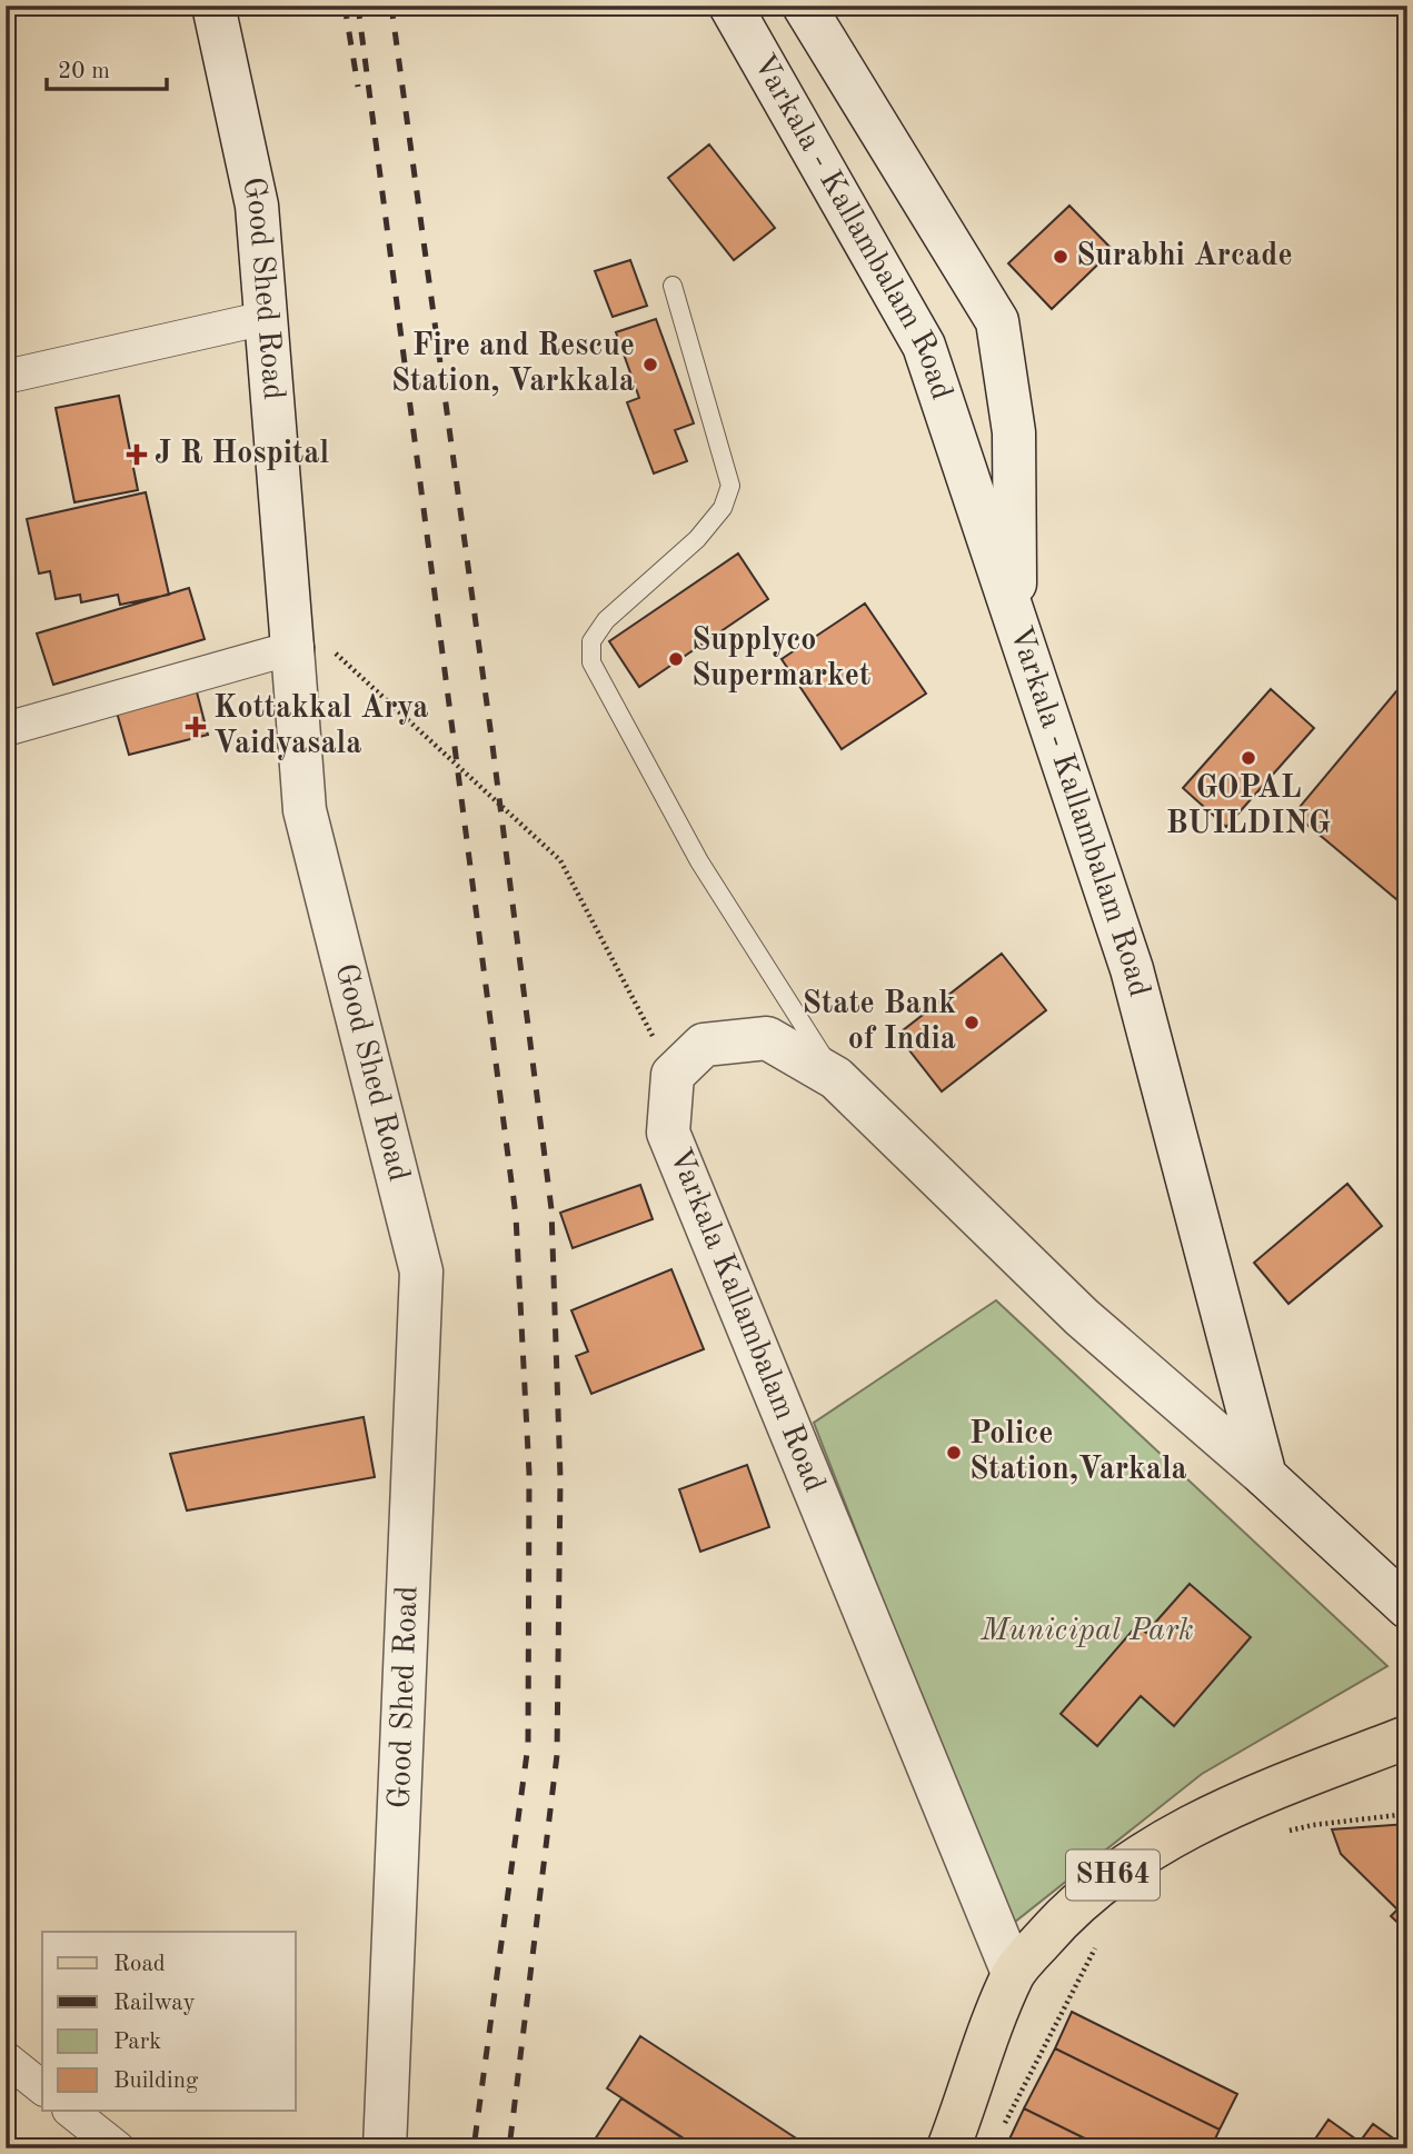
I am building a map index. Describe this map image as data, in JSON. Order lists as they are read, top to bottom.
{
  "streets": {
    "main road": ["SH64"],
    "street": ["Varkala - Kallambalam Road", "Good Shed Road", "Varkala Kallambalam Road"]
  },
  "crossings": [
    ["Varkala Kallambalam Road", "SH64"]
  ],
  "parks": ["Municipal Park"],
  "places": {
    "other": [
      "Surabhi Arcade",
      "Fire and Rescue Station, Varkkala",
      "Supplyco Supermarket",
      "GOPAL BUILDING",
      "State Bank of India",
      "Police Station,Varkala"
    ],
    "health": ["J R Hospital", "Kottakkal Arya Vaidyasala"]
  },
  "legend": [
    "Road",
    "Railway",
    "Park",
    "Building"
  ],
  "scale_bar": "20 m"
}
